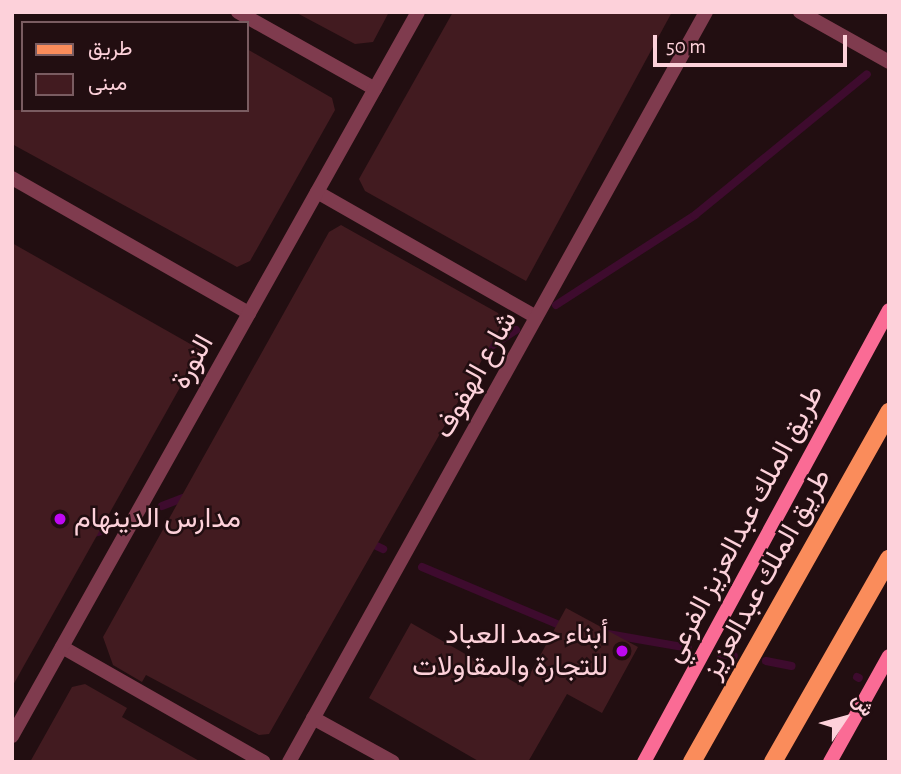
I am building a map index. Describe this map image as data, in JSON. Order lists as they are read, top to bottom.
{
  "streets": {
    "main road": ["طريق الملك عبدالعزيز الفرعي", "طريق الملك عبدالعزيز"],
    "street": ["النورة", "شارع الهفوف"]
  },
  "places": ["مدارس الدينهام", "أبناء حمد العباد للتجارة والمقاولات"],
  "legend": ["طريق", "مبنى"],
  "scale_bar": "50 m",
  "north": "top right"
}
